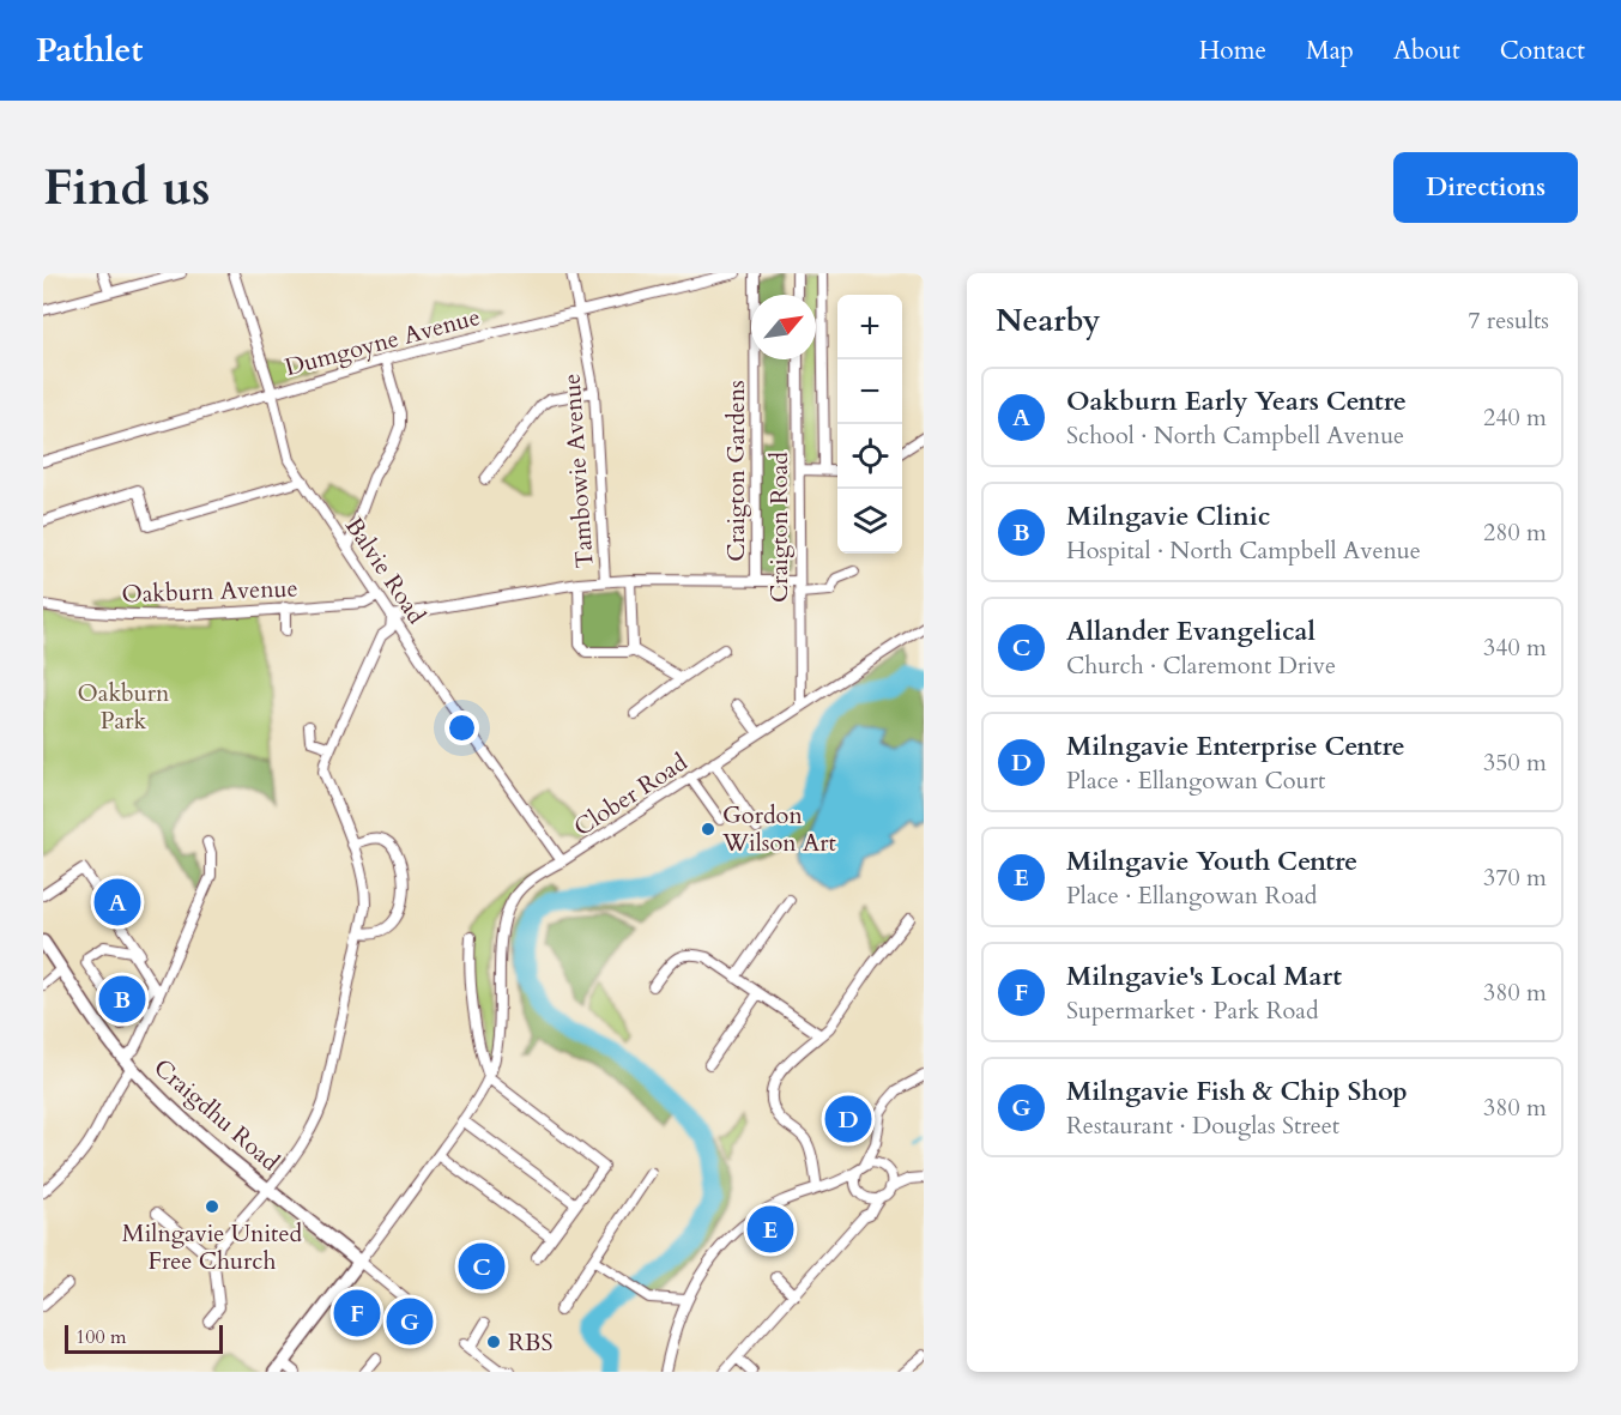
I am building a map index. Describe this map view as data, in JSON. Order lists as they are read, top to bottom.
{
  "streets": {
    "main road": ["Craigdhu Road"],
    "street": [
      "Dumgoyne Avenue",
      "Tambowie Avenue",
      "Craigton Gardens",
      "Craigton Road",
      "Balvie Road",
      "Oakburn Avenue",
      "Clober Road"
    ]
  },
  "crossings": [
    ["Dumgoyne Avenue", "Tambowie Avenue"],
    ["Dumgoyne Avenue", "Balvie Road"],
    ["Craigton Road", "Clober Road"],
    ["Balvie Road", "Oakburn Avenue"],
    ["Balvie Road", "Clober Road"],
    ["Clober Road", "Craigdhu Road"]
  ],
  "parks": ["Oakburn Park"],
  "places": ["Gordon Wilson Art", "Milngavie United Free Church", "RBS"],
  "scale_bar": "100 m",
  "north": "top right",
  "page": {
    "header": "Pathlet",
    "nav": [
      "Home",
      "Map",
      "About",
      "Contact"
    ],
    "buttons": "Directions",
    "title": "Find us",
    "heading": ["Nearby", "7 results"],
    "map_buttons": ["+", "−"],
    "list": [
      {
        "mark": "A",
        "name": "Oakburn Early Years Centre",
        "note": "School · North Campbell Avenue",
        "value": "240 m"
      },
      {
        "mark": "B",
        "name": "Milngavie Clinic",
        "note": "Hospital · North Campbell Avenue",
        "value": "280 m"
      },
      {
        "mark": "C",
        "name": "Allander Evangelical",
        "note": "Church · Claremont Drive",
        "value": "340 m"
      },
      {
        "mark": "D",
        "name": "Milngavie Enterprise Centre",
        "note": "Place · Ellangowan Court",
        "value": "350 m"
      },
      {
        "mark": "E",
        "name": "Milngavie Youth Centre",
        "note": "Place · Ellangowan Road",
        "value": "370 m"
      },
      {
        "mark": "F",
        "name": "Milngavie's Local Mart",
        "note": "Supermarket · Park Road",
        "value": "380 m"
      },
      {
        "mark": "G",
        "name": "Milngavie Fish & Chip Shop",
        "note": "Restaurant · Douglas Street",
        "value": "380 m"
      }
    ],
    "pins": [
      "A",
      "B",
      "D",
      "E",
      "C",
      "F",
      "G"
    ],
    "scale": "100 m"
  }
}
